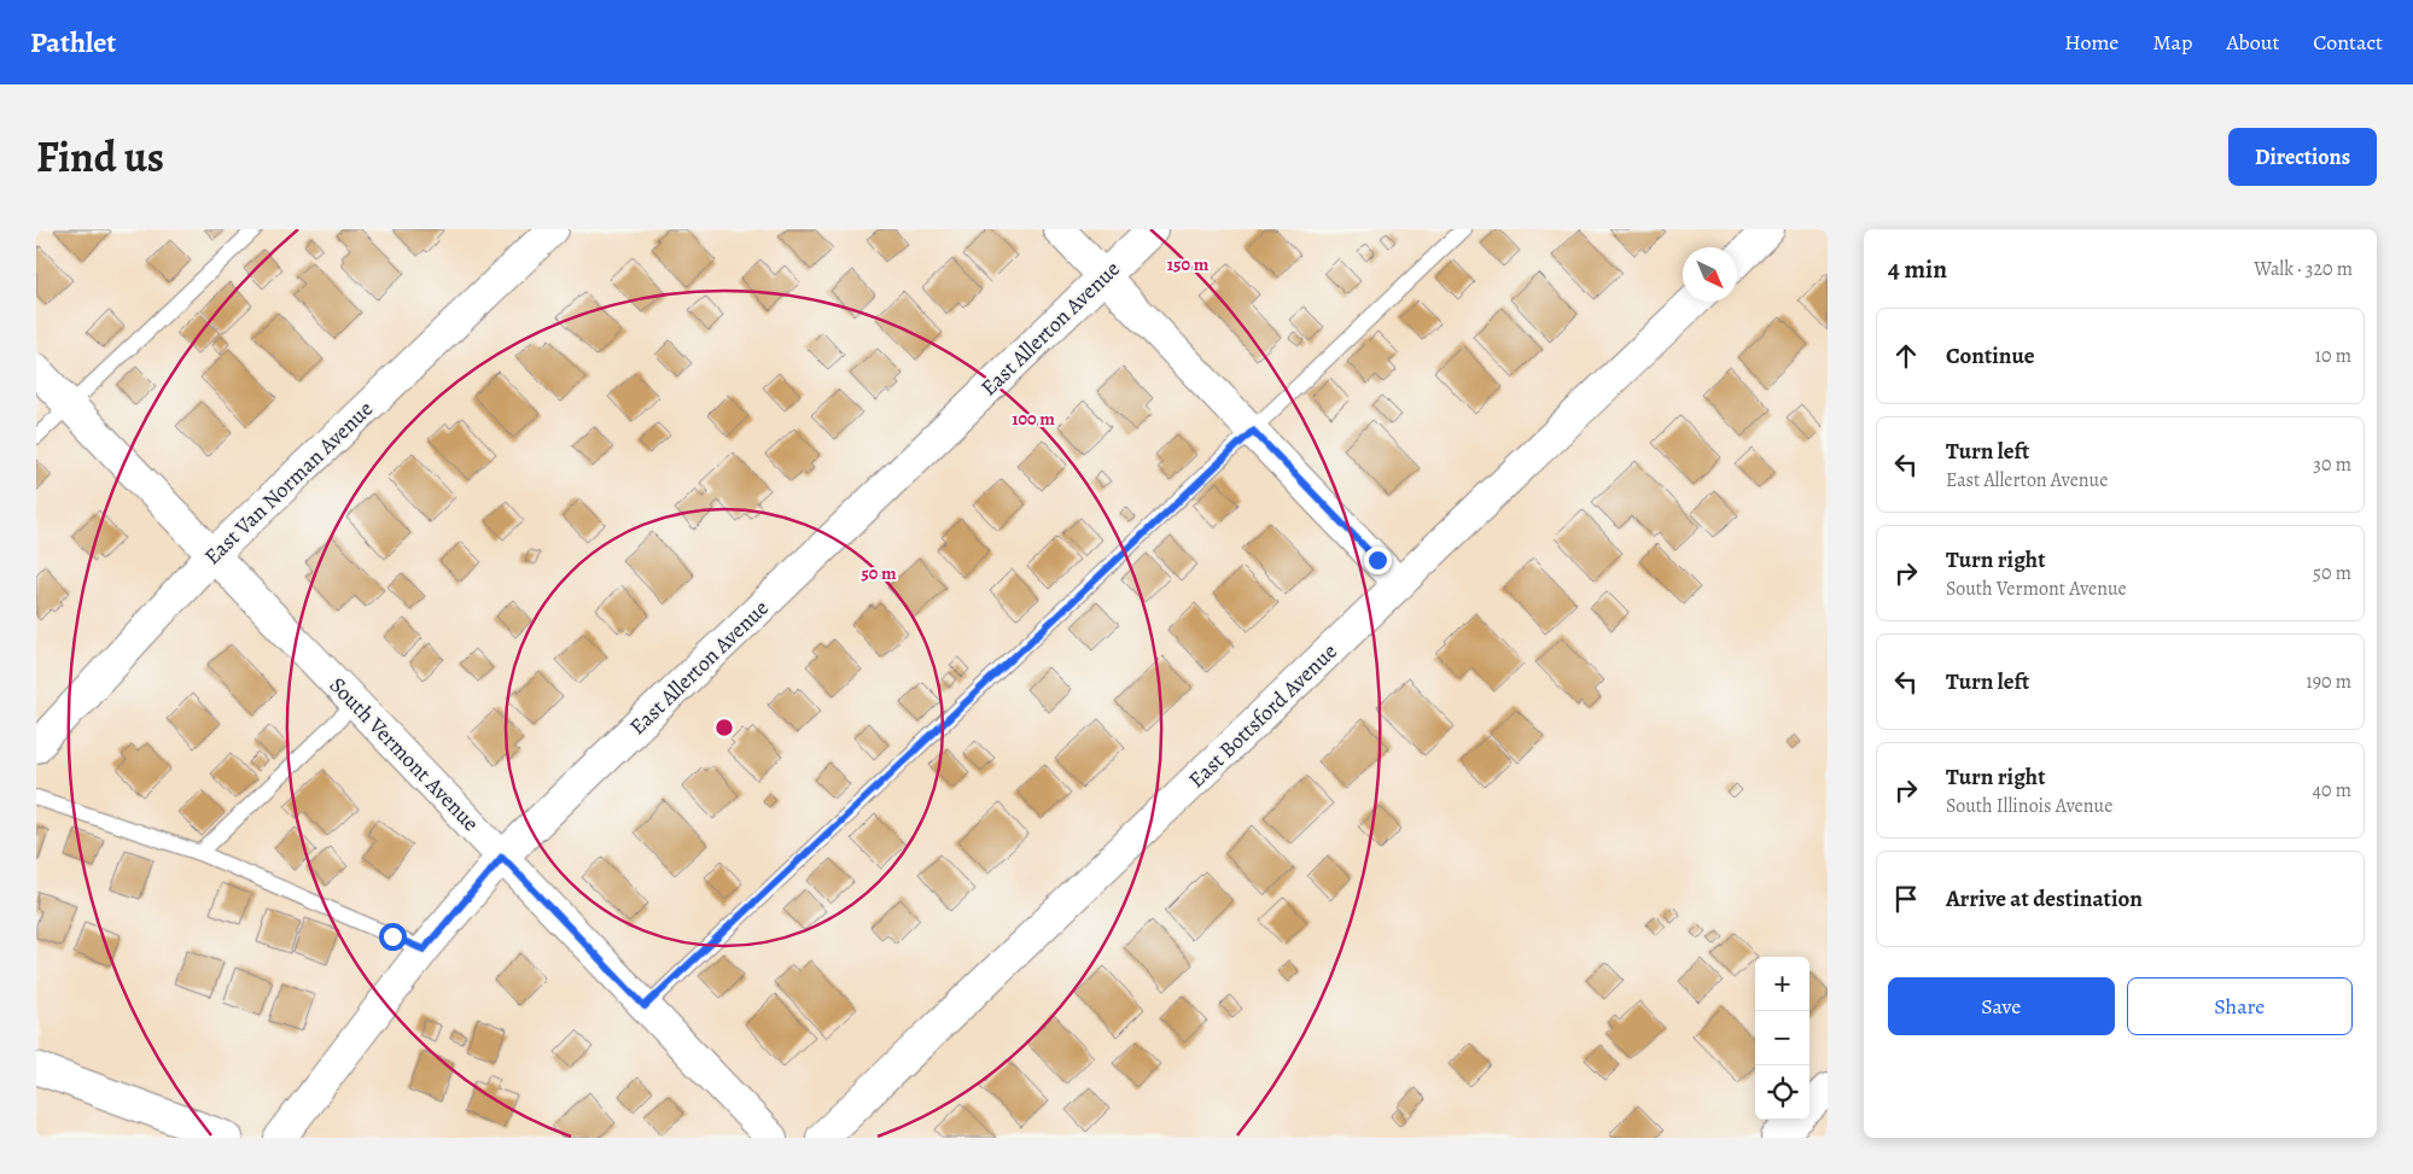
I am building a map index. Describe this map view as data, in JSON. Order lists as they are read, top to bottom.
{
  "streets": {
    "street": [
      "East Allerton Avenue",
      "East Van Norman Avenue",
      "East Bottsford Avenue",
      "South Vermont Avenue"
    ]
  },
  "crossings": [
    ["East Allerton Avenue", "South Vermont Avenue"],
    ["East Van Norman Avenue", "South Vermont Avenue"]
  ],
  "north": "bottom right",
  "page": {
    "header": "Pathlet",
    "nav": [
      "Home",
      "Map",
      "About",
      "Contact"
    ],
    "title": "Find us",
    "buttons": [
      "Directions",
      ["Save", "Share"]
    ],
    "heading": ["4 min", "Walk · 320 m"],
    "list": [
      ["Continue", "10 m"],
      ["Turn left", "East Allerton Avenue", "30 m"],
      ["Turn right", "South Vermont Avenue", "50 m"],
      ["Turn left", "190 m"],
      ["Turn right", "South Illinois Avenue", "40 m"],
      "Arrive at destination"
    ],
    "map_buttons": ["+", "−"]
  },
  "rings": ["150 m", "100 m", "50 m"]
}
